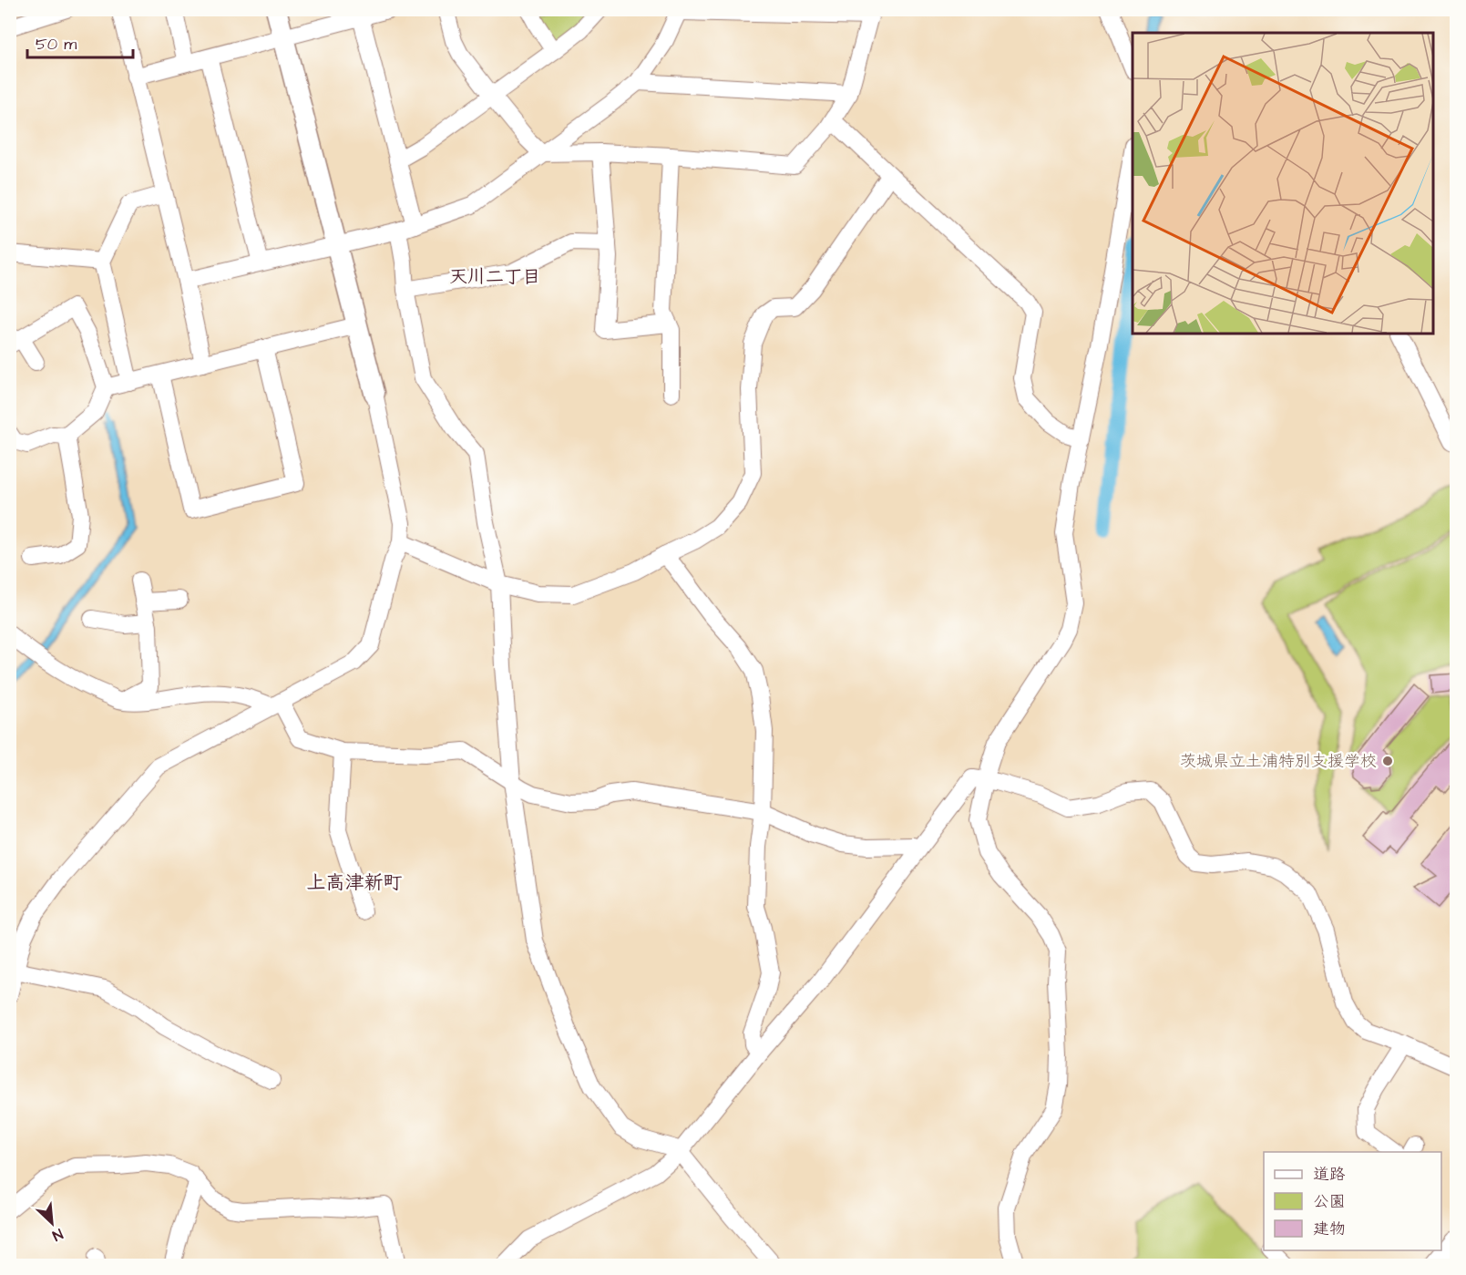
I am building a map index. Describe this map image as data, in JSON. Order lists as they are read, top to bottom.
{
  "districts": ["天川二丁目", "上高津新町"],
  "places": ["茨城県立土浦特別支援学校"],
  "legend": ["道路", "公園", "建物"],
  "scale_bar": "50 m",
  "north": "bottom right"
}
